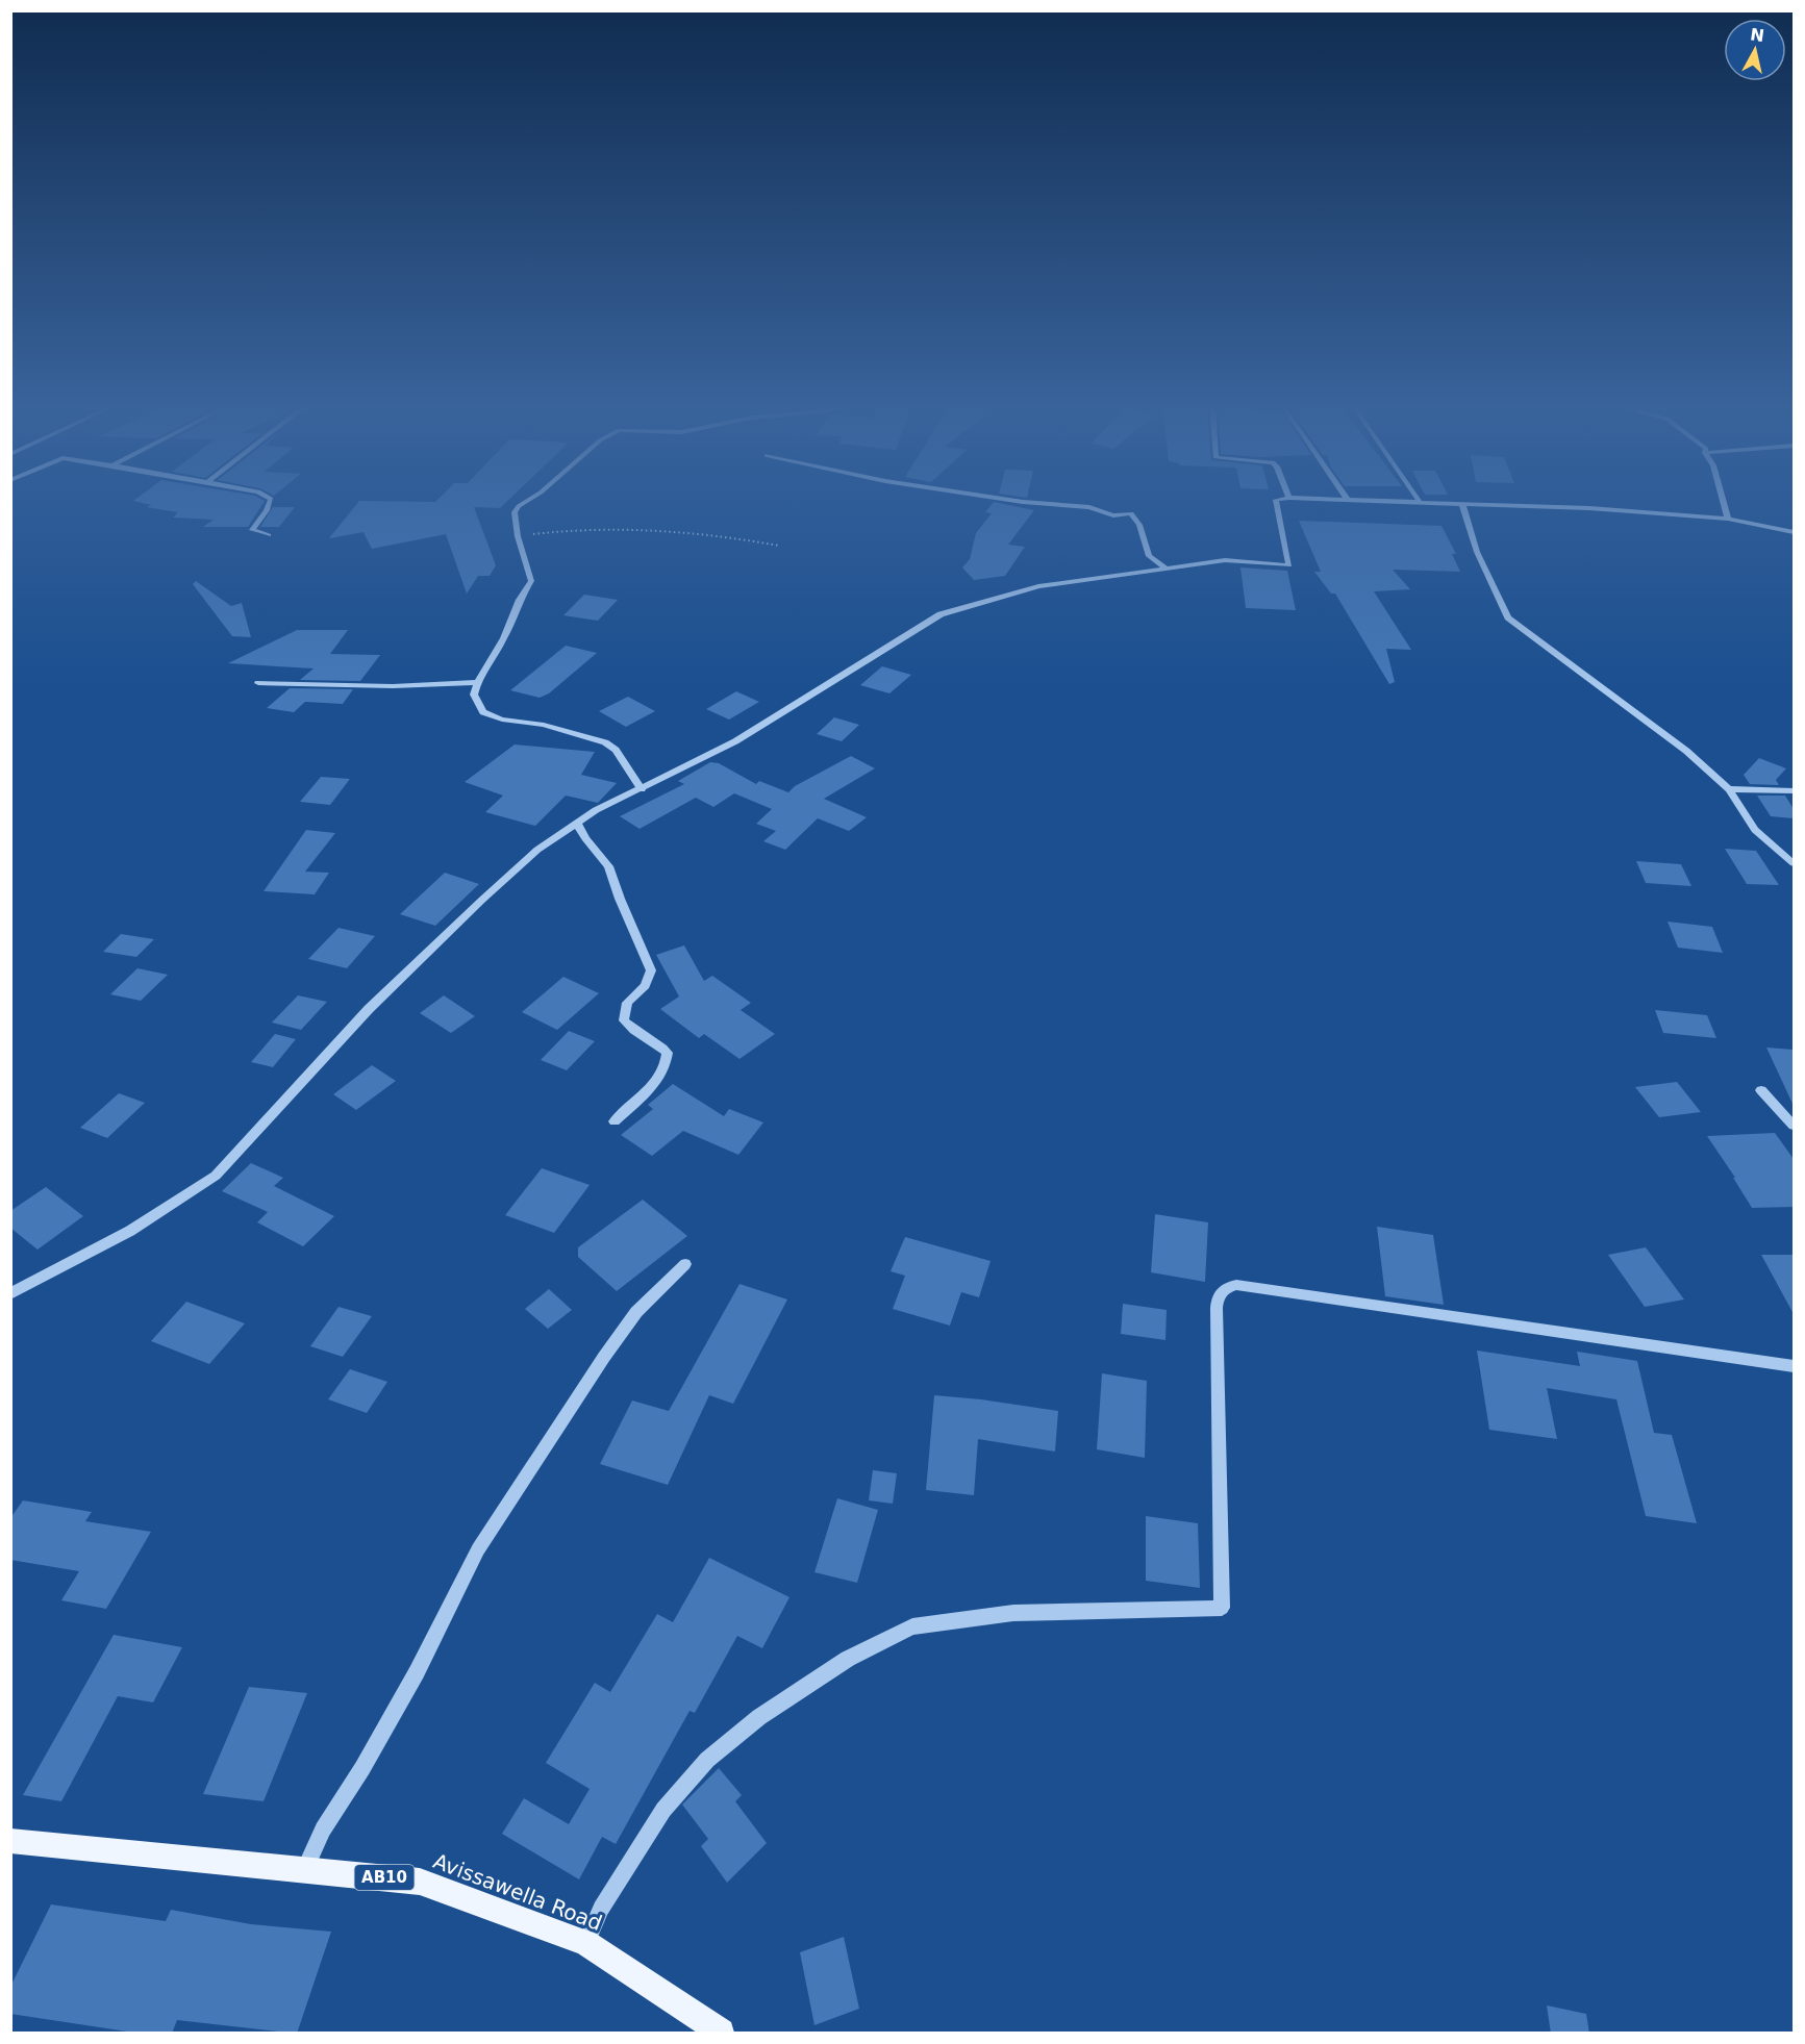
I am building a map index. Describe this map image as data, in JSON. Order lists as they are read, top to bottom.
{
  "streets": {
    "main road": ["AB10", "Avissawella Road"]
  },
  "north": "top"
}
